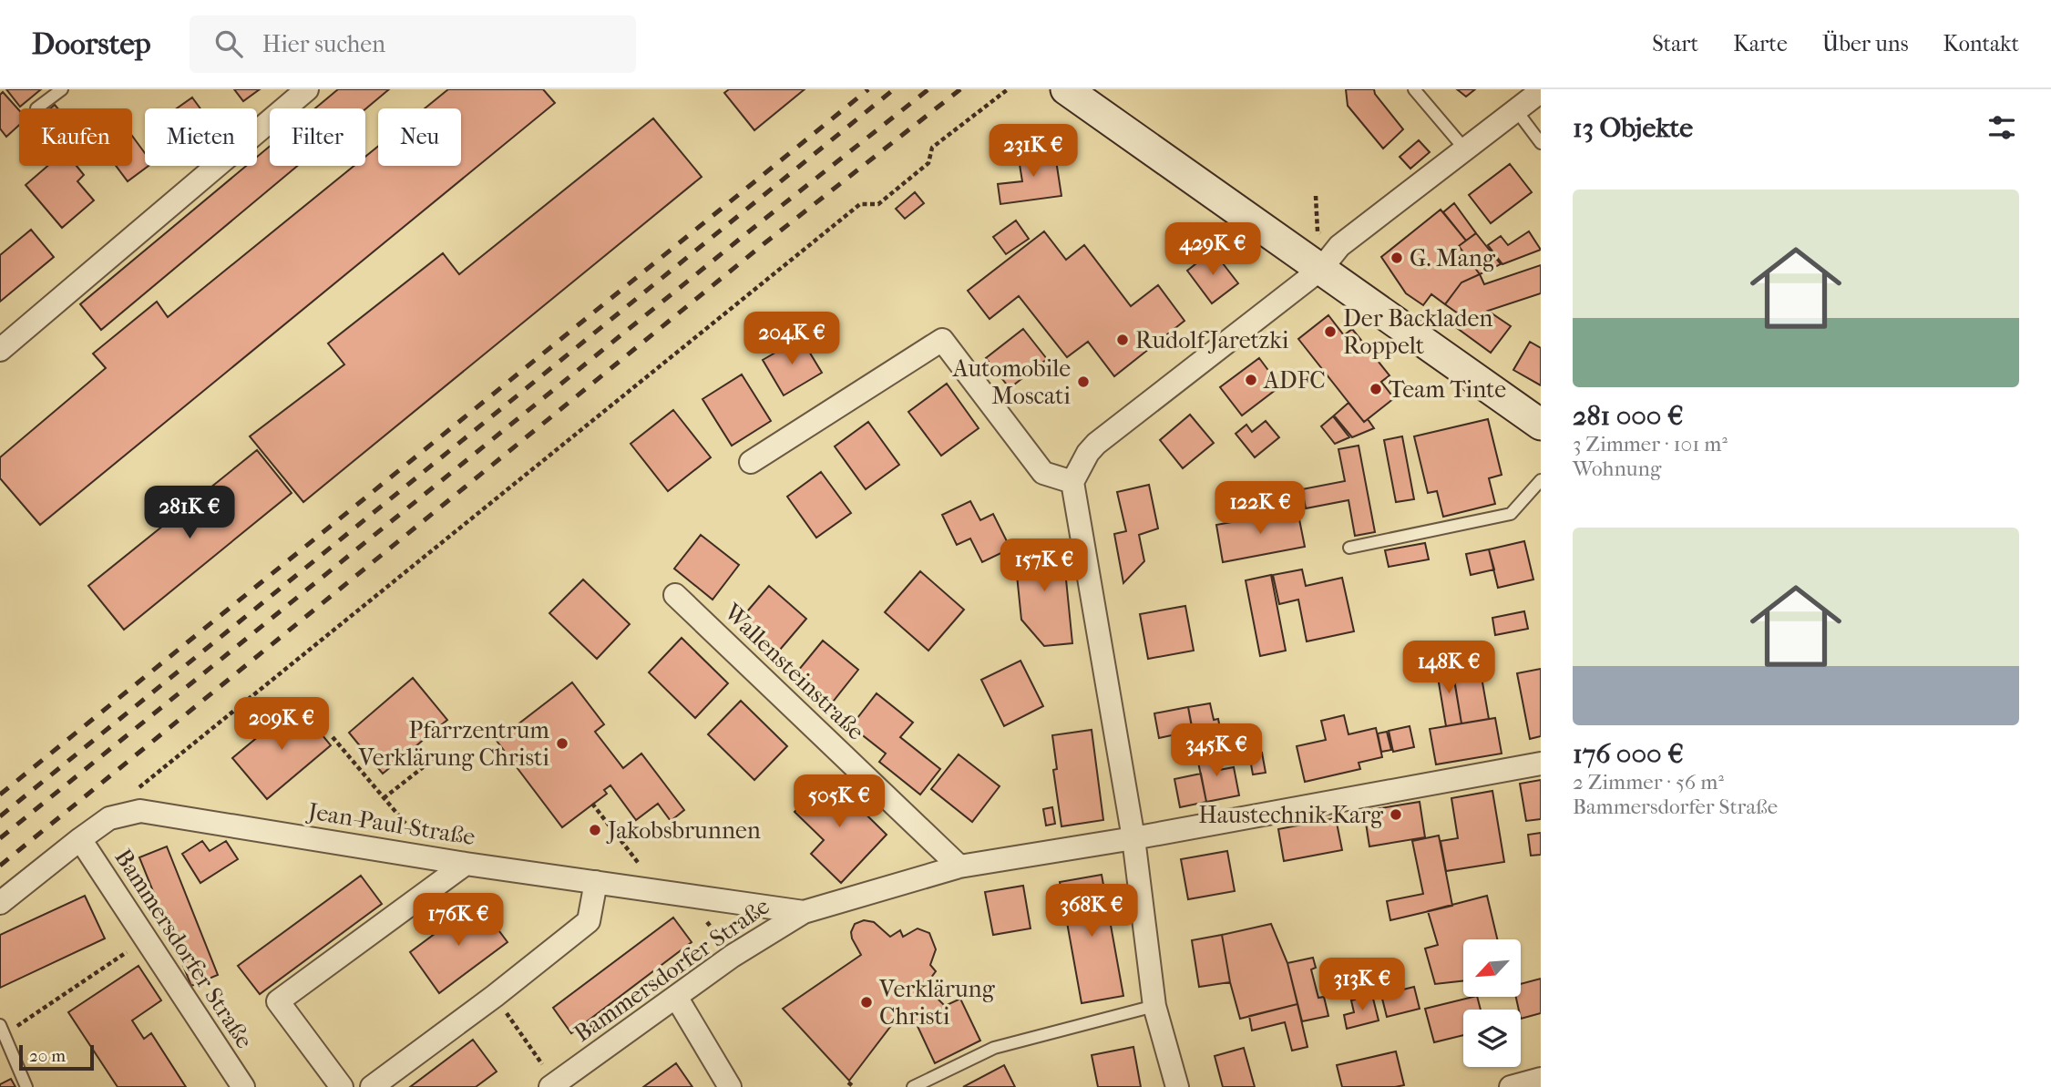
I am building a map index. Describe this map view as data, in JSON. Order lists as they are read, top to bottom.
{
  "streets": {
    "street": ["Wallensteinstraße", "Jean-Paul-Straße", "Bammersdorfer Straße"]
  },
  "crossings": [
    ["Wallensteinstraße", "Bammersdorfer Straße"],
    ["Jean-Paul-Straße", "Bammersdorfer Straße"]
  ],
  "places": [
    "G. Mang",
    "Der Backladen Roppelt",
    "Rudolf Jaretzki",
    "ADFC",
    "Automobile Moscati",
    "Team Tinte",
    "Pfarrzentrum Verklärung Christi",
    "Haustechnik Karg",
    "Jakobsbrunnen",
    "Verklärung Christi"
  ],
  "scale_bar": "20 m",
  "north": "bottom left",
  "page": {
    "header": "Doorstep",
    "search": "Hier suchen",
    "nav": [
      "Start",
      "Karte",
      "Über uns",
      "Kontakt"
    ],
    "heading": "13 Objekte",
    "chip": [
      "Kaufen",
      "Mieten",
      "Filter",
      "Neu"
    ],
    "price": [
      "231K €",
      "429K €",
      "204K €",
      "122K €",
      "281K €",
      "157K €",
      "148K €",
      "209K €",
      "345K €",
      "505K €",
      "368K €",
      "176K €",
      "313K €"
    ],
    "list": [
      {
        "name": "281 000 €",
        "note": "3 Zimmer · 101 m² · Wohnung"
      },
      {
        "name": "176 000 €",
        "note": "2 Zimmer · 56 m² · Bammersdorfer Straße"
      }
    ],
    "scale": "20 m"
  }
}
